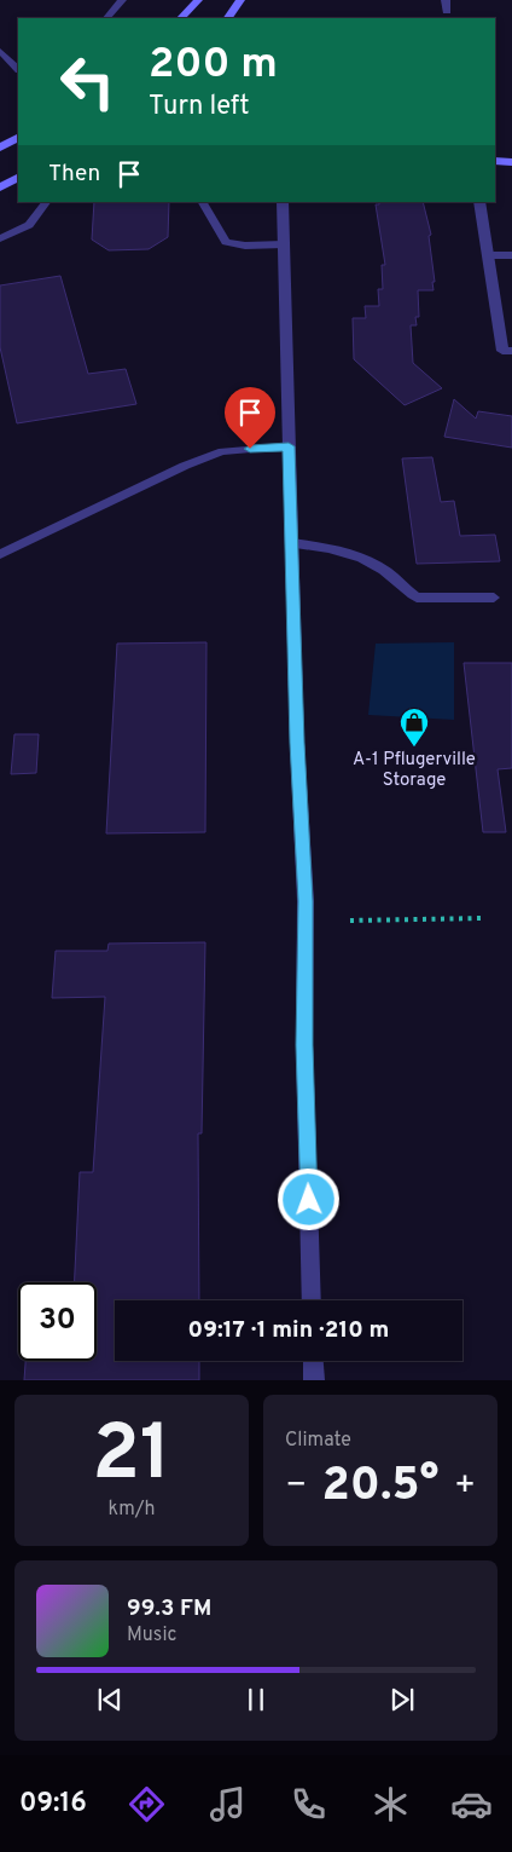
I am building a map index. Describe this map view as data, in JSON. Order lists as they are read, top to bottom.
{
  "places": {
    "shop": ["A-1 Pflugerville Storage"]
  },
  "page": {
    "turn": ["200 m", "Turn left"],
    "then": "Then",
    "limit": "30",
    "trip": "09:17 · 1 min · 210 m",
    "tile": [
      ["21", "km/h"],
      "Climate"
    ],
    "heat": ["−", "20.5°", "+"],
    "song": ["99.3 FM", "Music"],
    "tabs": "09:16"
  }
}
